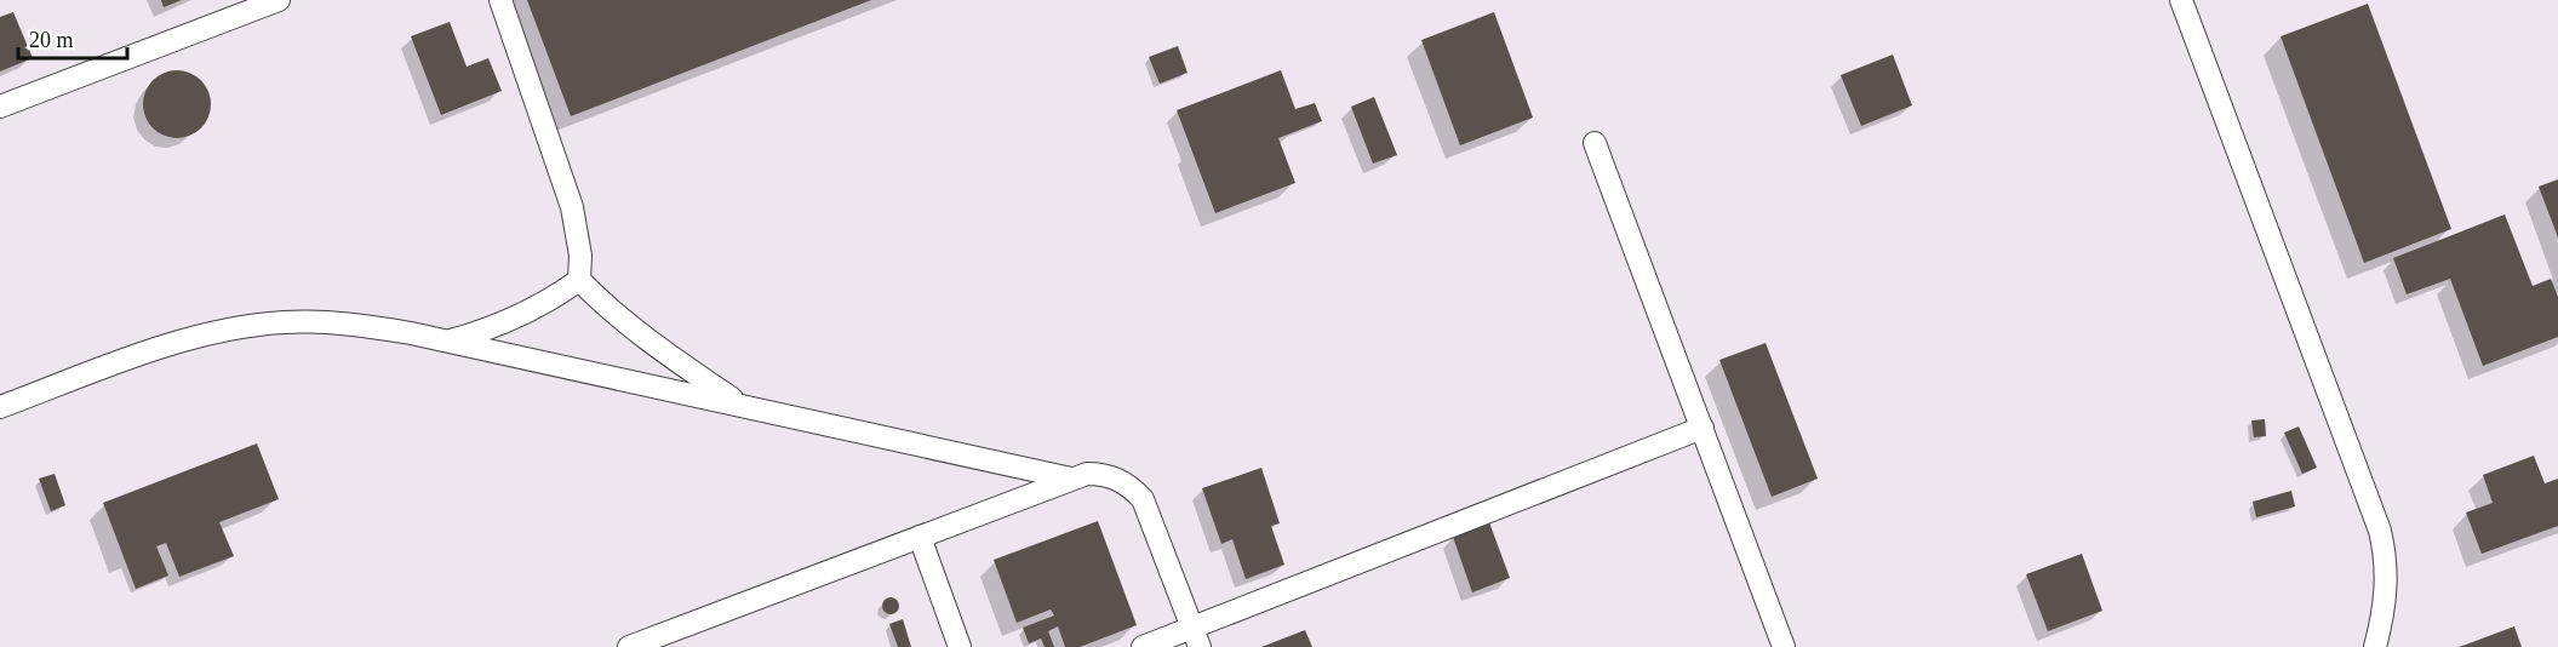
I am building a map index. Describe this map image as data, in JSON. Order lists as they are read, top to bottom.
{
  "scale_bar": "20 m"
}
